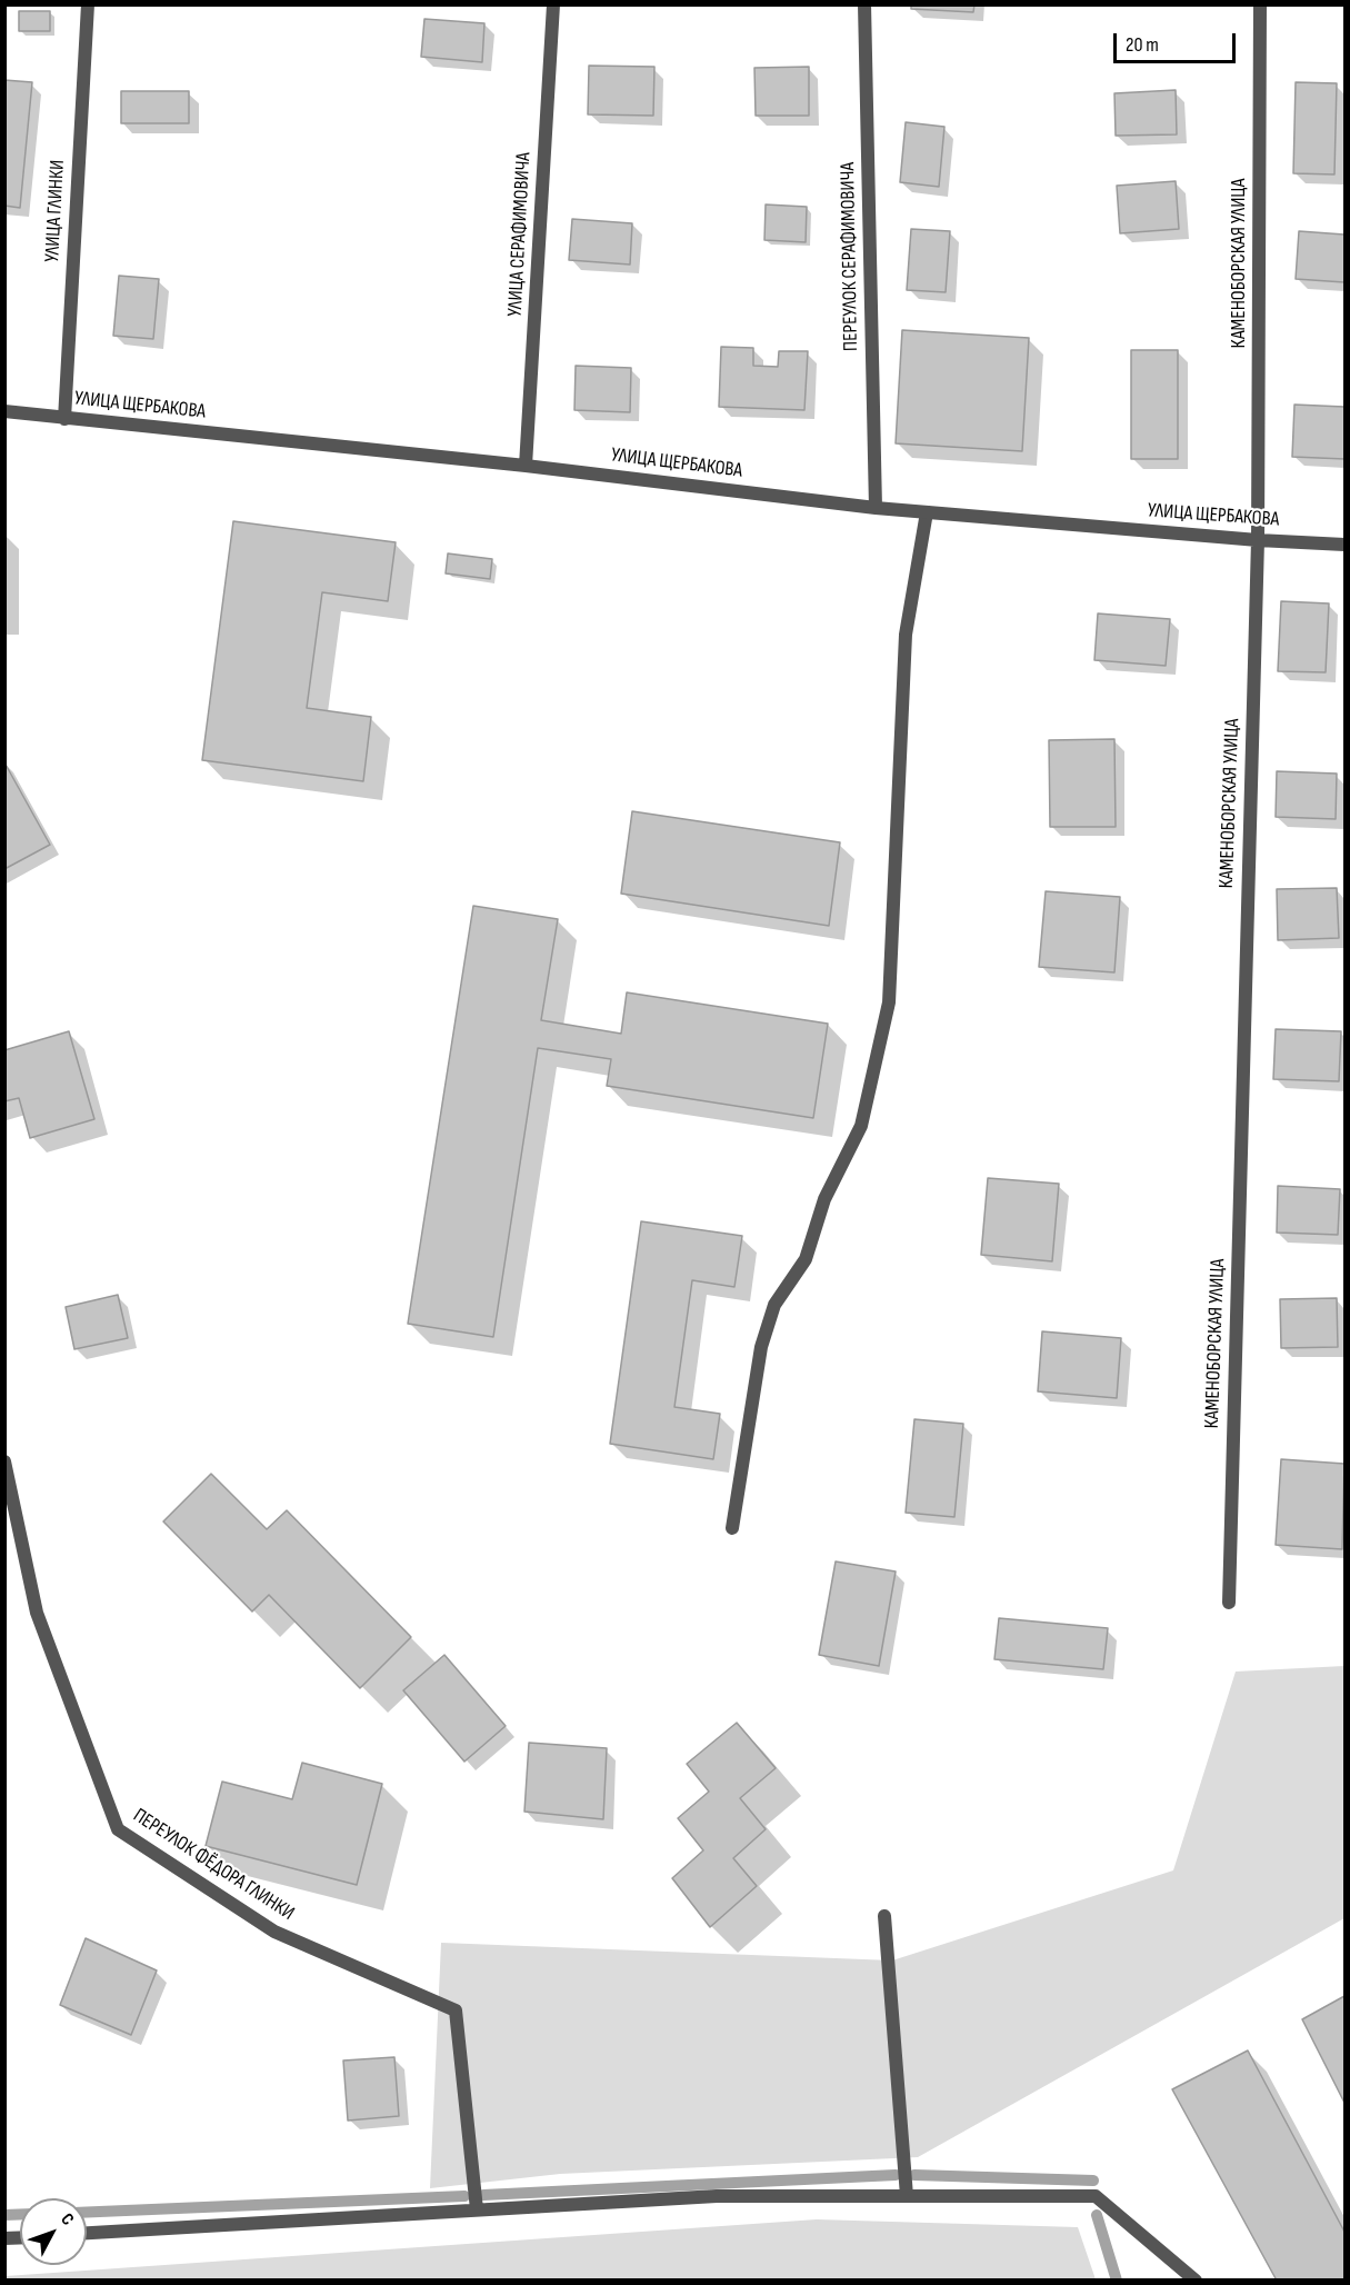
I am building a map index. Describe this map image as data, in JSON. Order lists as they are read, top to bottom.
{
  "streets": {
    "street": [
      "УЛИЦА ГЛИНКИ",
      "УЛИЦА СЕРАФИМОВИЧА",
      "ПЕРЕУЛОК СЕРАФИМОВИЧА",
      "КАМЕНОБОРСКАЯ УЛИЦА",
      "УЛИЦА ЩЕРБАКОВА",
      "ПЕРЕУЛОК ФЁДОРА ГЛИНКИ"
    ]
  },
  "crossings": [
    ["УЛИЦА ГЛИНКИ", "УЛИЦА ЩЕРБАКОВА"],
    ["УЛИЦА СЕРАФИМОВИЧА", "УЛИЦА ЩЕРБАКОВА"],
    ["ПЕРЕУЛОК СЕРАФИМОВИЧА", "УЛИЦА ЩЕРБАКОВА"],
    ["КАМЕНОБОРСКАЯ УЛИЦА", "УЛИЦА ЩЕРБАКОВА"]
  ],
  "scale_bar": "20 m",
  "north": "top right"
}
